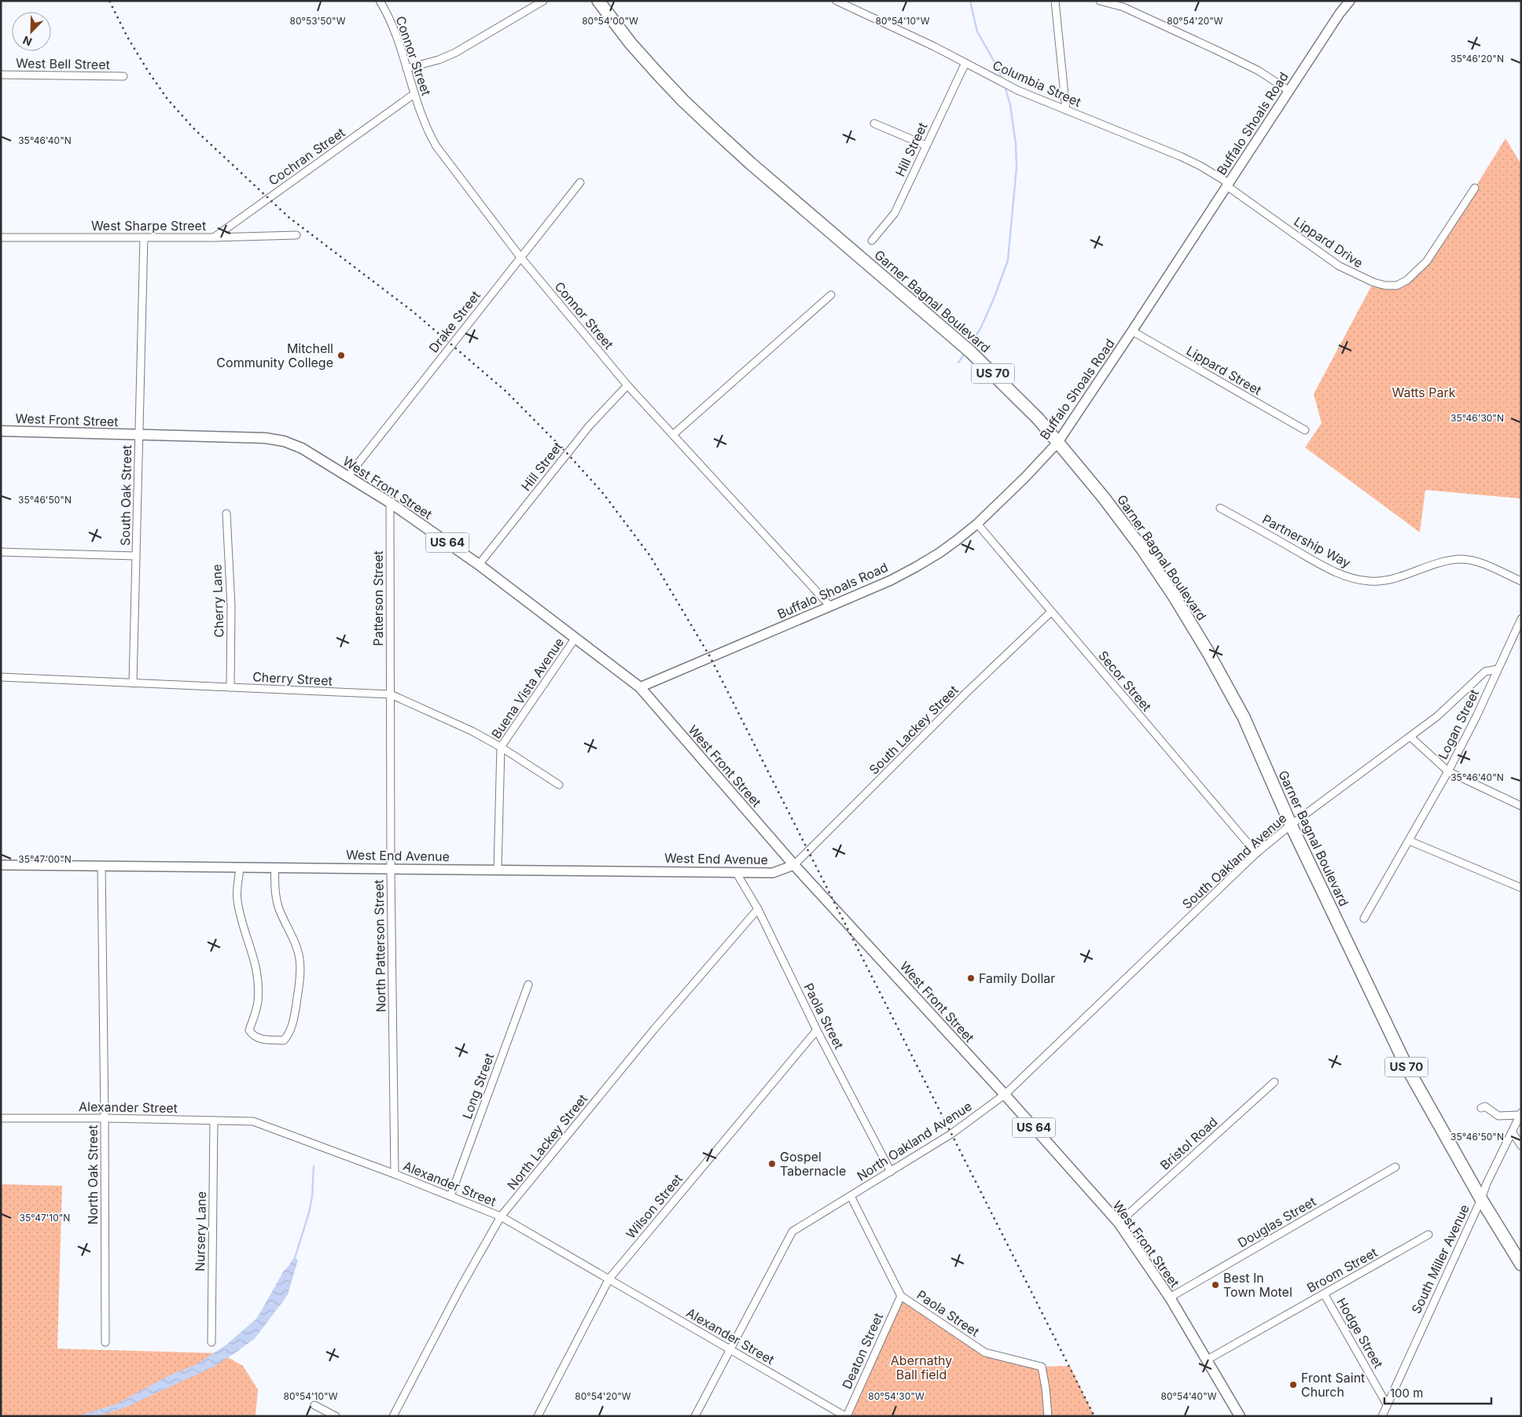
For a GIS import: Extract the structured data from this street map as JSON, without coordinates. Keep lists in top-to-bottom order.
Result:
{
  "streets": {
    "highway": ["Garner Bagnal Boulevard", "US 70"],
    "main road": ["West Front Street", "US 64"],
    "street": [
      "Connor Street",
      "West Bell Street",
      "Columbia Street",
      "Buffalo Shoals Road",
      "Hill Street",
      "Cochran Street",
      "West Sharpe Street",
      "Lippard Drive",
      "Drake Street",
      "Lippard Street",
      "South Oak Street",
      "Partnership Way",
      "Patterson Street",
      "Cherry Lane",
      "Cherry Street",
      "Secor Street",
      "Buena Vista Avenue",
      "Logan Street",
      "South Lackey Street",
      "West End Avenue",
      "South Oakland Avenue",
      "North Patterson Street",
      "Paola Street",
      "Long Street",
      "Alexander Street",
      "North Oakland Avenue",
      "North Lackey Street",
      "Bristol Road",
      "North Oak Street",
      "Wilson Street",
      "Douglas Street",
      "Nursery Lane",
      "South Miller Avenue",
      "Broom Street",
      "Hodge Street",
      "Deaton Street"
    ]
  },
  "crossings": [
    ["Connor Street", "Buffalo Shoals Road"],
    ["Connor Street", "Hill Street"],
    ["Connor Street", "Cochran Street"],
    ["Connor Street", "Drake Street"],
    ["Columbia Street", "Buffalo Shoals Road"],
    ["Columbia Street", "Hill Street"],
    ["Columbia Street", "Lippard Drive"],
    ["Buffalo Shoals Road", "Lippard Drive"],
    ["Buffalo Shoals Road", "Garner Bagnal Boulevard"],
    ["Buffalo Shoals Road", "Lippard Street"],
    ["Buffalo Shoals Road", "West Front Street"],
    ["Buffalo Shoals Road", "Secor Street"],
    ["Hill Street", "West Front Street"],
    ["Cochran Street", "West Sharpe Street"],
    ["West Sharpe Street", "South Oak Street"],
    ["Garner Bagnal Boulevard", "South Oakland Avenue"],
    ["Garner Bagnal Boulevard", "South Miller Avenue"],
    ["Drake Street", "West Front Street"],
    ["West Front Street", "South Oak Street"],
    ["West Front Street", "Patterson Street"],
    ["West Front Street", "Buena Vista Avenue"],
    ["West Front Street", "South Lackey Street"],
    ["West Front Street", "West End Avenue"],
    ["West Front Street", "South Oakland Avenue"],
    ["West Front Street", "North Oakland Avenue"],
    ["West Front Street", "Bristol Road"],
    ["West Front Street", "Douglas Street"],
    ["West Front Street", "Broom Street"],
    ["South Oak Street", "Cherry Street"],
    ["Patterson Street", "Cherry Street"],
    ["Patterson Street", "North Patterson Street"],
    ["Cherry Lane", "Cherry Street"],
    ["Cherry Street", "Buena Vista Avenue"],
    ["Cherry Street", "North Patterson Street"],
    ["Secor Street", "South Lackey Street"],
    ["Secor Street", "South Oakland Avenue"],
    ["Buena Vista Avenue", "West End Avenue"],
    ["Logan Street", "South Oakland Avenue"],
    ["South Lackey Street", "West End Avenue"],
    ["West End Avenue", "North Patterson Street"],
    ["West End Avenue", "Paola Street"],
    ["West End Avenue", "North Oak Street"],
    ["South Oakland Avenue", "North Oakland Avenue"],
    ["North Patterson Street", "Alexander Street"],
    ["Paola Street", "North Oakland Avenue"],
    ["Paola Street", "North Lackey Street"],
    ["Paola Street", "Wilson Street"],
    ["Paola Street", "Deaton Street"],
    ["Long Street", "Alexander Street"],
    ["Alexander Street", "North Oakland Avenue"],
    ["Alexander Street", "North Lackey Street"],
    ["Alexander Street", "North Oak Street"],
    ["Alexander Street", "Wilson Street"],
    ["Alexander Street", "Nursery Lane"],
    ["Alexander Street", "Deaton Street"],
    ["South Miller Avenue", "Hodge Street"],
    ["Broom Street", "Hodge Street"]
  ],
  "parks": ["Watts Park", "Abernathy Ball field"],
  "places": [
    "Mitchell Community College",
    "Family Dollar",
    "Gospel Tabernacle",
    "Best In Town Motel",
    "Front Saint Church"
  ],
  "scale_bar": "100 m",
  "north": "bottom left",
  "coordinates": [
    "80°53'50\"W",
    "80°54'00\"W",
    "80°54'10\"W",
    "80°54'20\"W",
    "35°46'20\"N",
    "35°46'40\"N",
    "35°46'30\"N",
    "35°46'50\"N",
    "35°47'00\"N",
    "35°47'10\"N",
    "80°54'30\"W",
    "80°54'40\"W"
  ]
}
